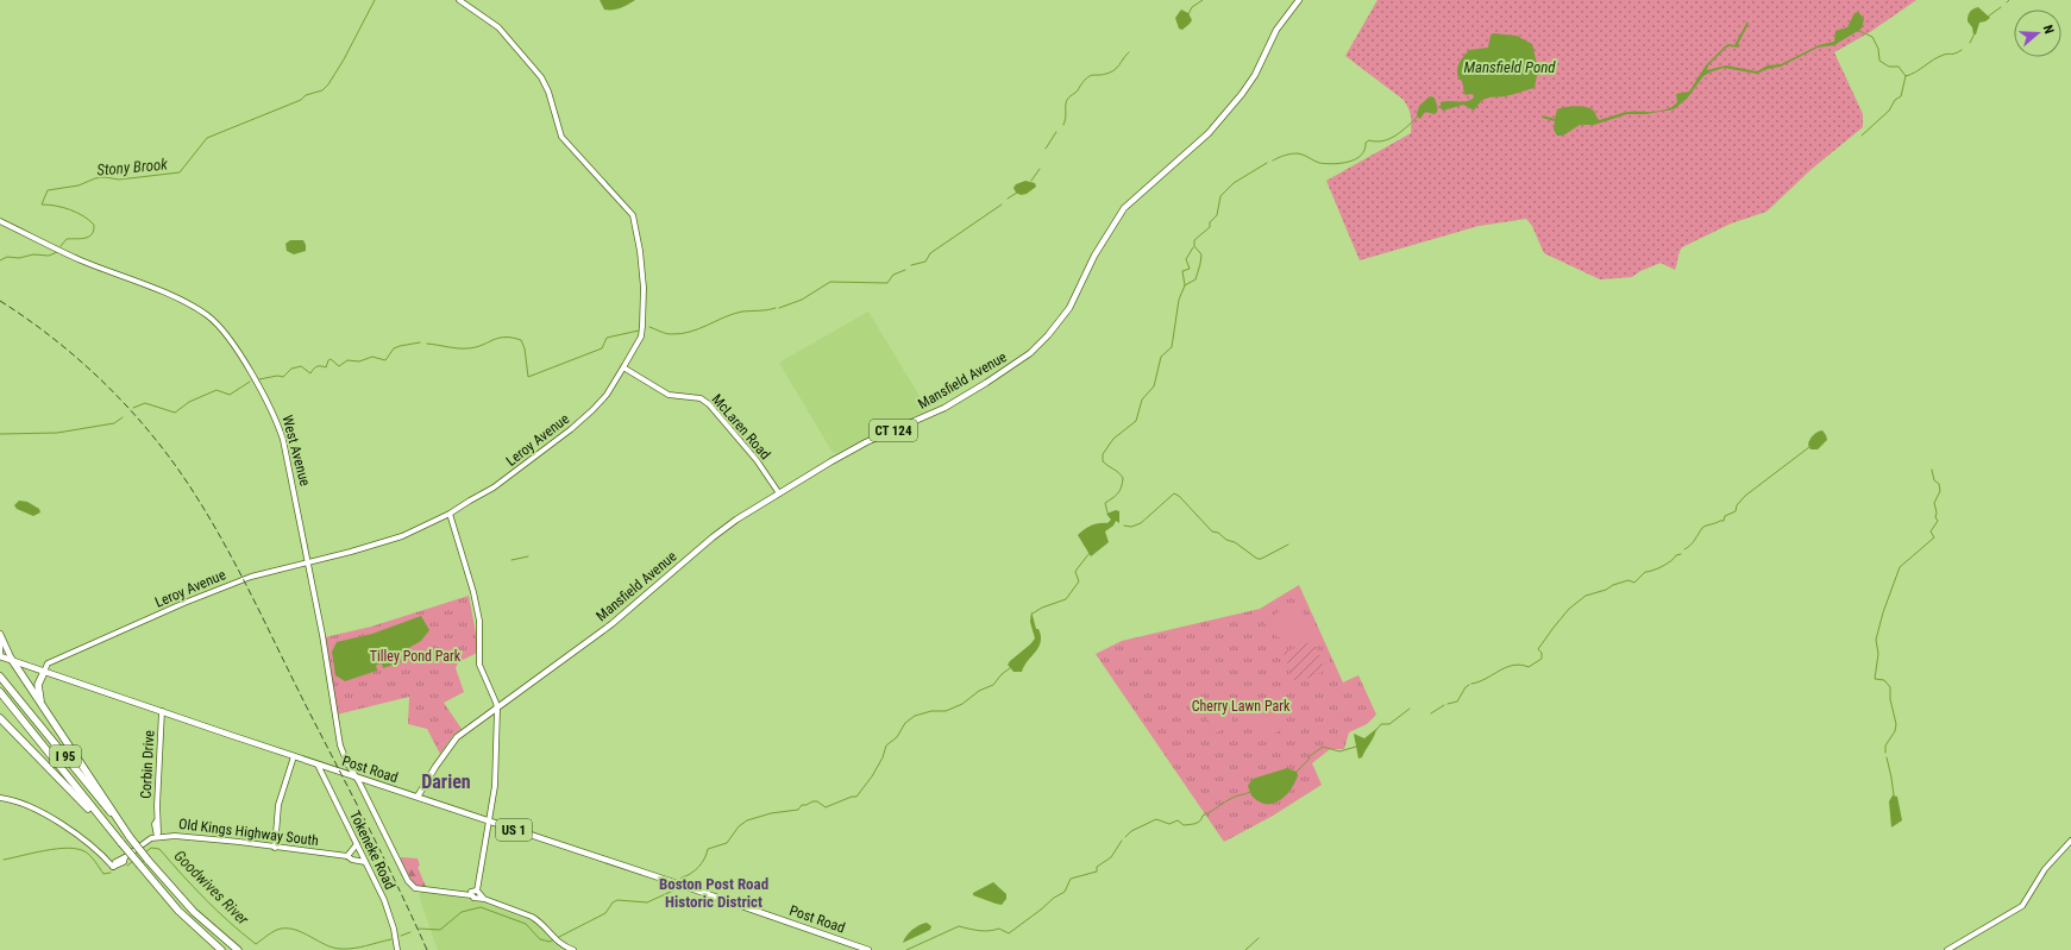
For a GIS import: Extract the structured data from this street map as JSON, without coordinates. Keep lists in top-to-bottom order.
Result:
{
  "streets": {
    "highway": ["I 95"],
    "main road": [
      "Mansfield Avenue",
      "CT 124",
      "Post Road",
      "US 1"
    ],
    "street": [
      "McLaren Road",
      "Leroy Avenue",
      "West Avenue",
      "Corbin Drive",
      "Old Kings Highway South",
      "Tokeneke Road"
    ]
  },
  "crossings": [
    ["Mansfield Avenue", "McLaren Road"],
    ["Mansfield Avenue", "Post Road"],
    ["McLaren Road", "Leroy Avenue"],
    ["Leroy Avenue", "West Avenue"],
    ["Leroy Avenue", "Post Road"],
    ["West Avenue", "Post Road"],
    ["Corbin Drive", "Post Road"],
    ["Corbin Drive", "Old Kings Highway South"],
    ["Post Road", "Tokeneke Road"],
    ["Old Kings Highway South", "Tokeneke Road"]
  ],
  "districts": ["Darien", "Boston Post Road Historic District"],
  "water": ["Mansfield Pond", "Stony Brook", "Goodwives River"],
  "parks": ["Tilley Pond Park", "Cherry Lawn Park"],
  "north": "right"
}
